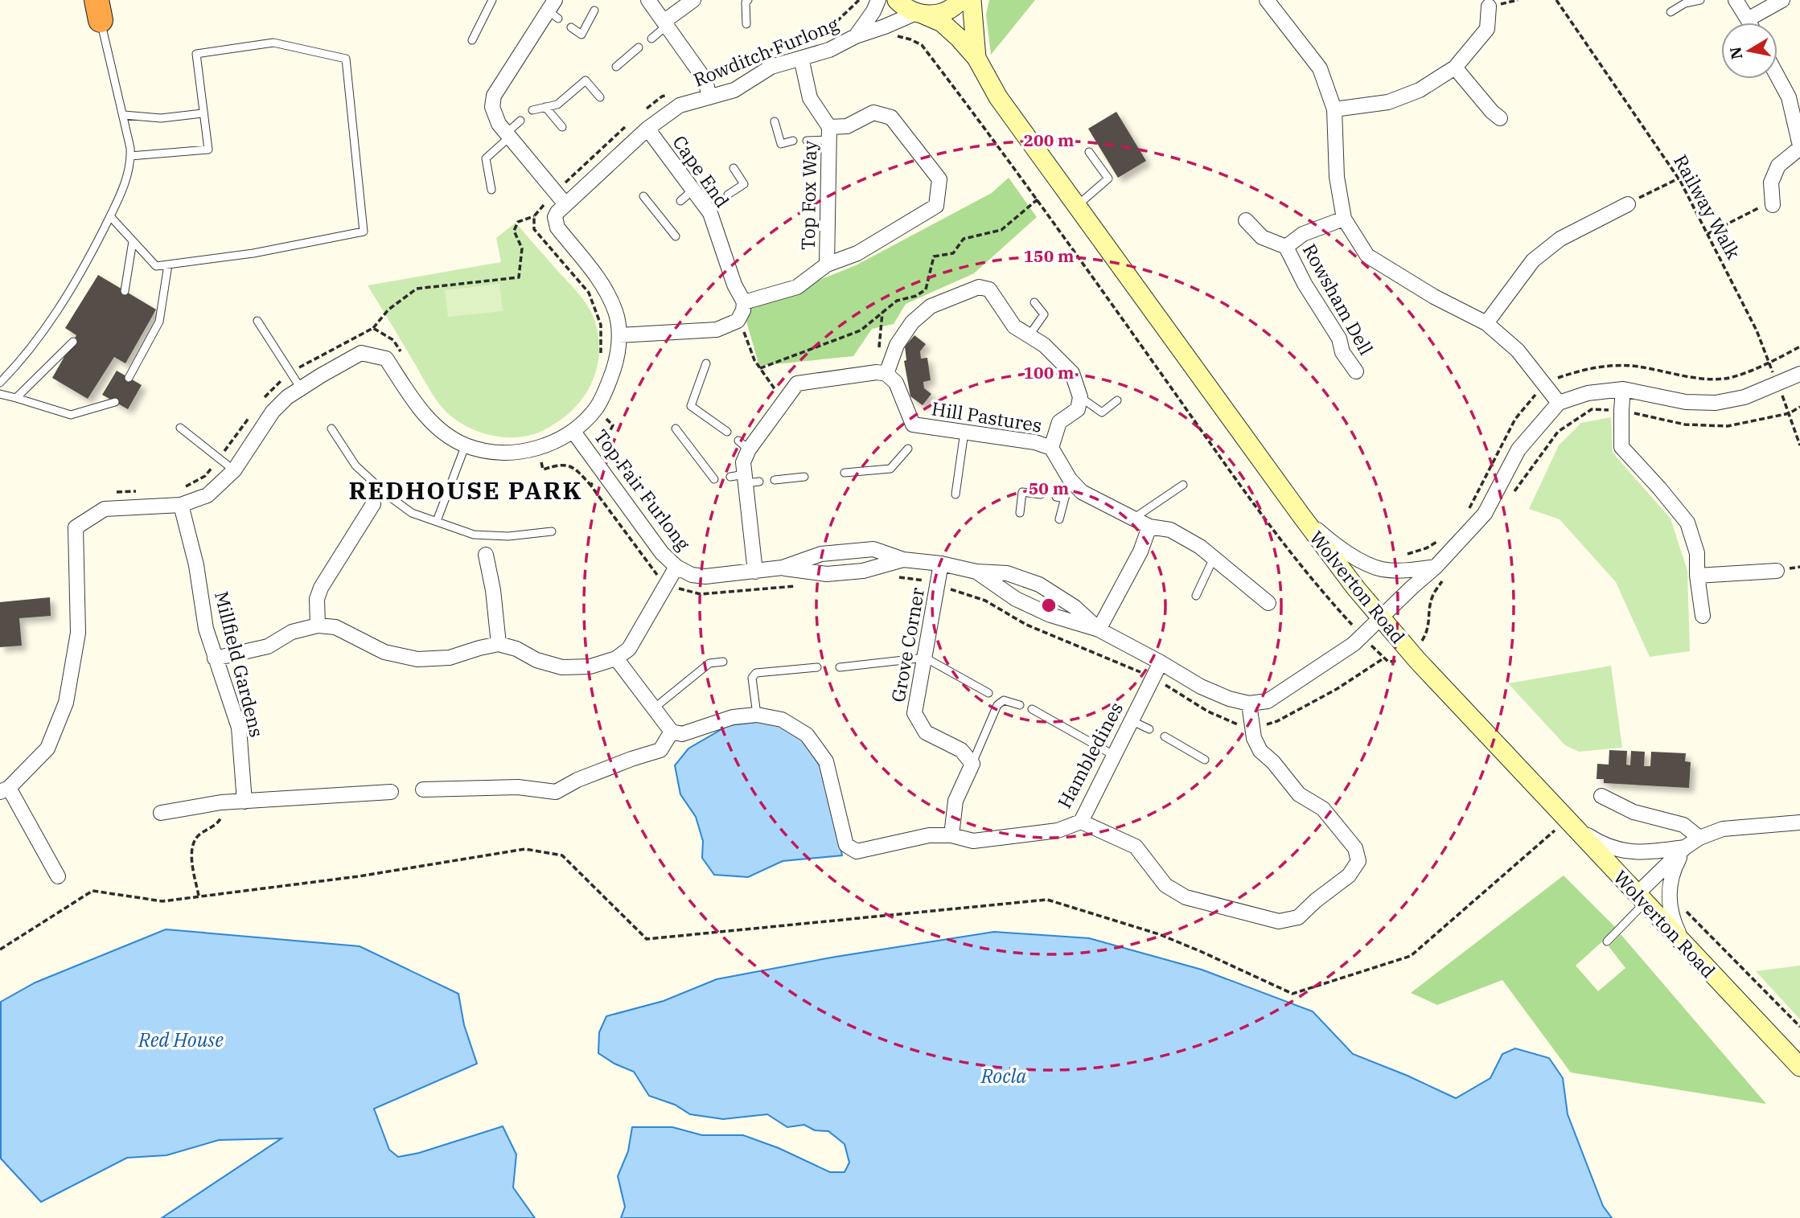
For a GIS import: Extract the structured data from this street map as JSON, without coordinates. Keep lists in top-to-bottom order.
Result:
{
  "streets": {
    "street": [
      "Rowditch Furlong",
      "Cape End",
      "Top Fox Way",
      "Rowsham Dell",
      "Hill Pastures",
      "Top Fair Furlong",
      "Wolverton Road",
      "Grove Corner",
      "Millfield Gardens",
      "Hambledines"
    ],
    "path": ["Railway Walk"]
  },
  "crossings": [
    ["Rowditch Furlong", "Cape End"],
    ["Rowditch Furlong", "Top Fair Furlong"],
    ["Rowditch Furlong", "Wolverton Road"],
    ["Rowditch Furlong", "Millfield Gardens"],
    ["Top Fair Furlong", "Grove Corner"],
    ["Top Fair Furlong", "Hambledines"]
  ],
  "districts": ["REDHOUSE PARK"],
  "water": ["Red House", "Rocla"],
  "north": "left",
  "rings": [
    "200 m",
    "150 m",
    "100 m",
    "50 m"
  ]
}
